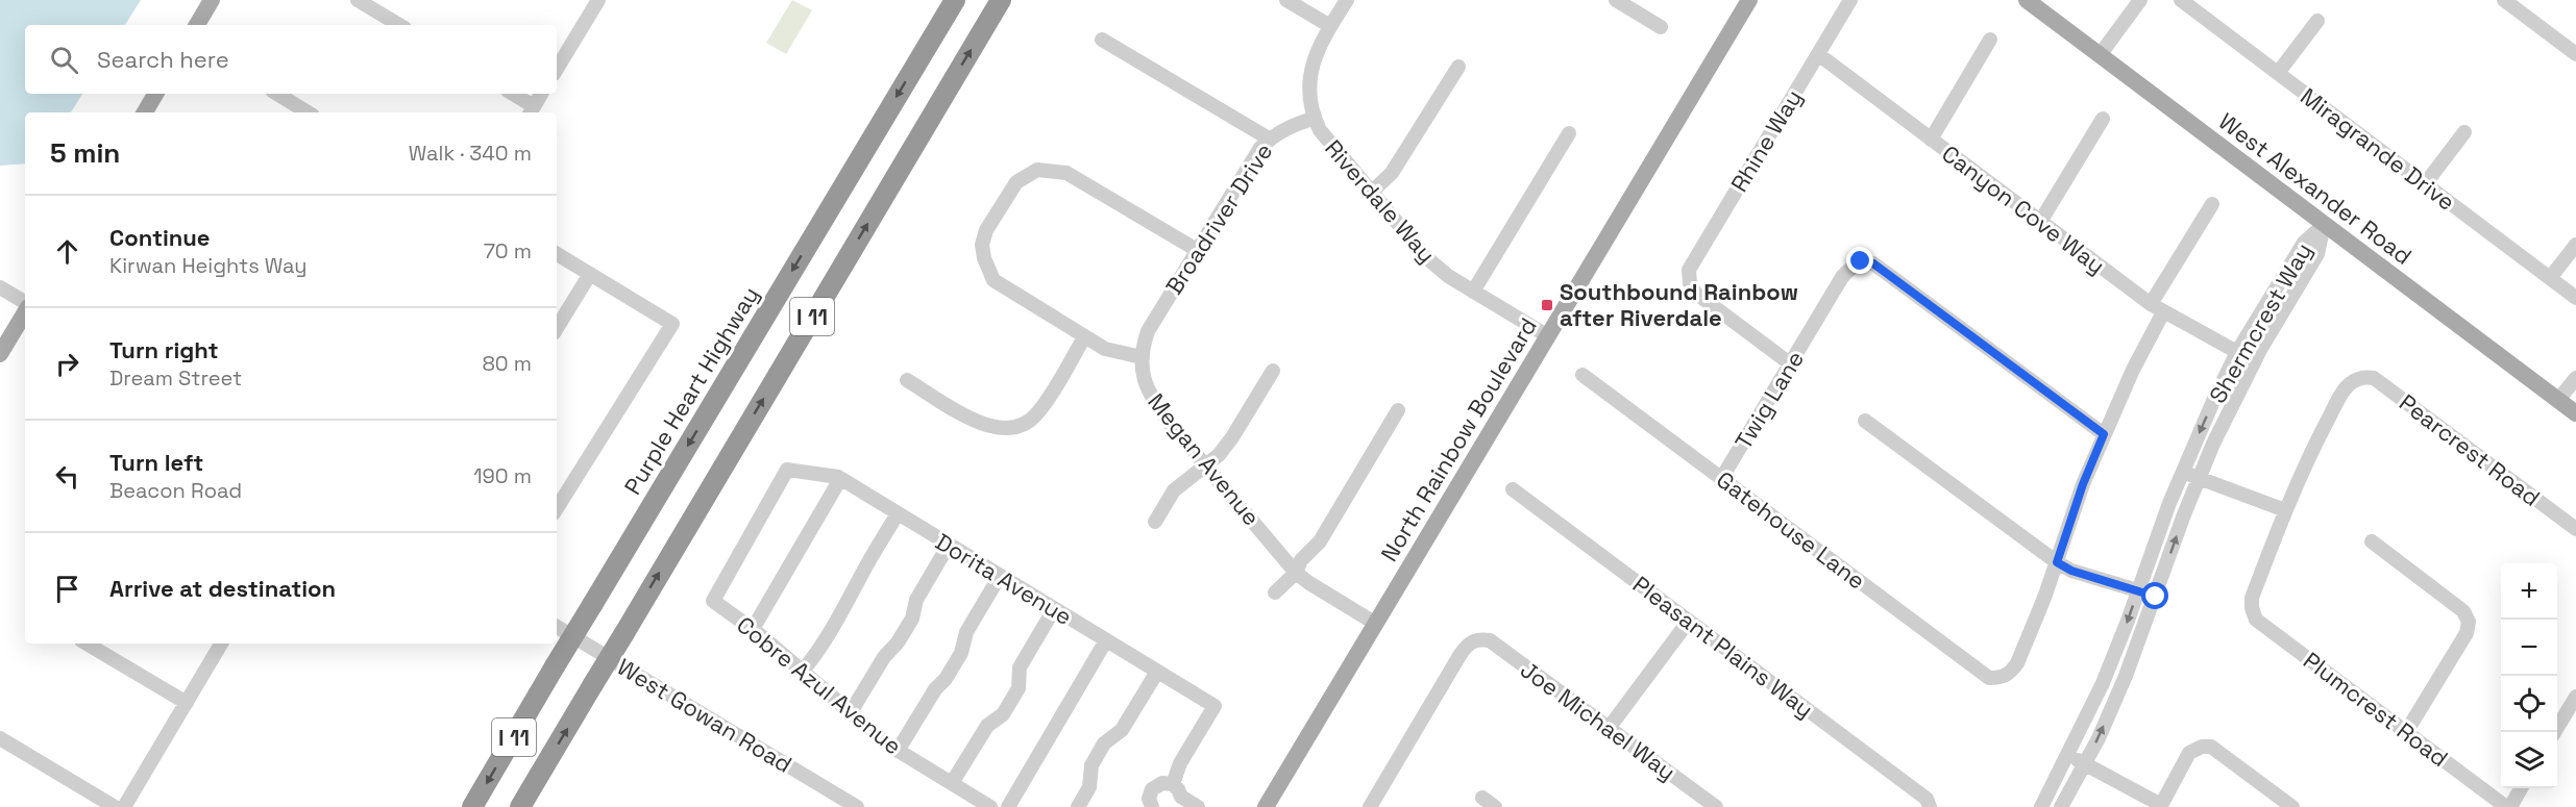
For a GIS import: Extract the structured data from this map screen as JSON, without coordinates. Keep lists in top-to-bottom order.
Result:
{
  "streets": {
    "highway": ["I 11", "Purple Heart Highway"],
    "main road": ["West Alexander Road", "North Rainbow Boulevard"],
    "street": [
      "Rhine Way",
      "Miragrande Drive",
      "Riverdale Way",
      "Canyon Cove Way",
      "Broadriver Drive",
      "Shermcrest Way",
      "Twig Lane",
      "Pearcrest Road",
      "Megan Avenue",
      "Gatehouse Lane",
      "Dorita Avenue",
      "Pleasant Plains Way",
      "Cobre Azul Avenue",
      "Plumcrest Road",
      "West Gowan Road",
      "Joe Michael Way"
    ]
  },
  "crossings": [
    ["Rhine Way", "Canyon Cove Way"],
    ["Rhine Way", "Twig Lane"],
    ["West Alexander Road", "Shermcrest Way"],
    ["Riverdale Way", "Broadriver Drive"],
    ["Riverdale Way", "North Rainbow Boulevard"],
    ["Canyon Cove Way", "Shermcrest Way"],
    ["Broadriver Drive", "Megan Avenue"],
    ["Twig Lane", "Gatehouse Lane"],
    ["North Rainbow Boulevard", "Megan Avenue"],
    ["Pearcrest Road", "Plumcrest Road"],
    ["Dorita Avenue", "Cobre Azul Avenue"]
  ],
  "places": {
    "transit": ["Southbound Rainbow after Riverdale"]
  },
  "page": {
    "search": "Search here",
    "heading": ["5 min", "Walk · 340 m"],
    "list": [
      ["Continue", "Kirwan Heights Way", "70 m"],
      ["Turn right", "Dream Street", "80 m"],
      ["Turn left", "Beacon Road", "190 m"],
      "Arrive at destination"
    ],
    "map_buttons": ["+", "−"]
  }
}
